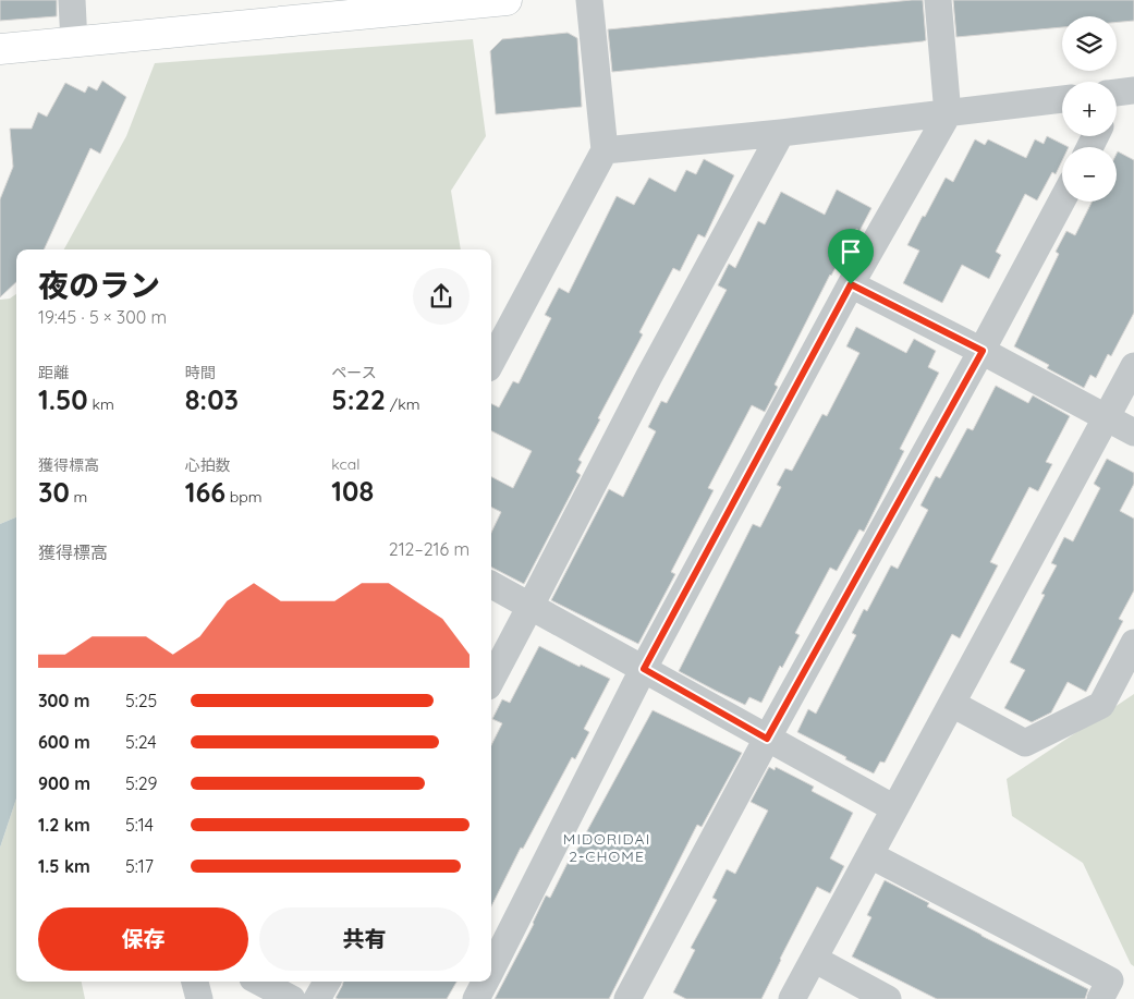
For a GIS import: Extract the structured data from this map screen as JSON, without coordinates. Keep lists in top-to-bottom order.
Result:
{
  "districts": ["MIDORIDAI 2-CHOME"],
  "page": {
    "map_buttons": ["+", "−"],
    "heading": ["夜のラン", "19:45 · 5 × 300 m"],
    "stats": [
      ["距離", "1.50 km"],
      ["時間", "8:03"],
      ["ペース", "5:22 /km"],
      ["獲得標高", "30 m"],
      ["心拍数", "166 bpm"],
      ["kcal", "108"]
    ],
    "chart": ["獲得標高", "212–216 m"],
    "list": [
      {
        "name": "300 m",
        "note": "5:25"
      },
      {
        "name": "600 m",
        "note": "5:24"
      },
      {
        "name": "900 m",
        "note": "5:29"
      },
      {
        "name": "1.2 km",
        "note": "5:14"
      },
      {
        "name": "1.5 km",
        "note": "5:17"
      }
    ],
    "buttons": ["保存", "共有"]
  }
}
